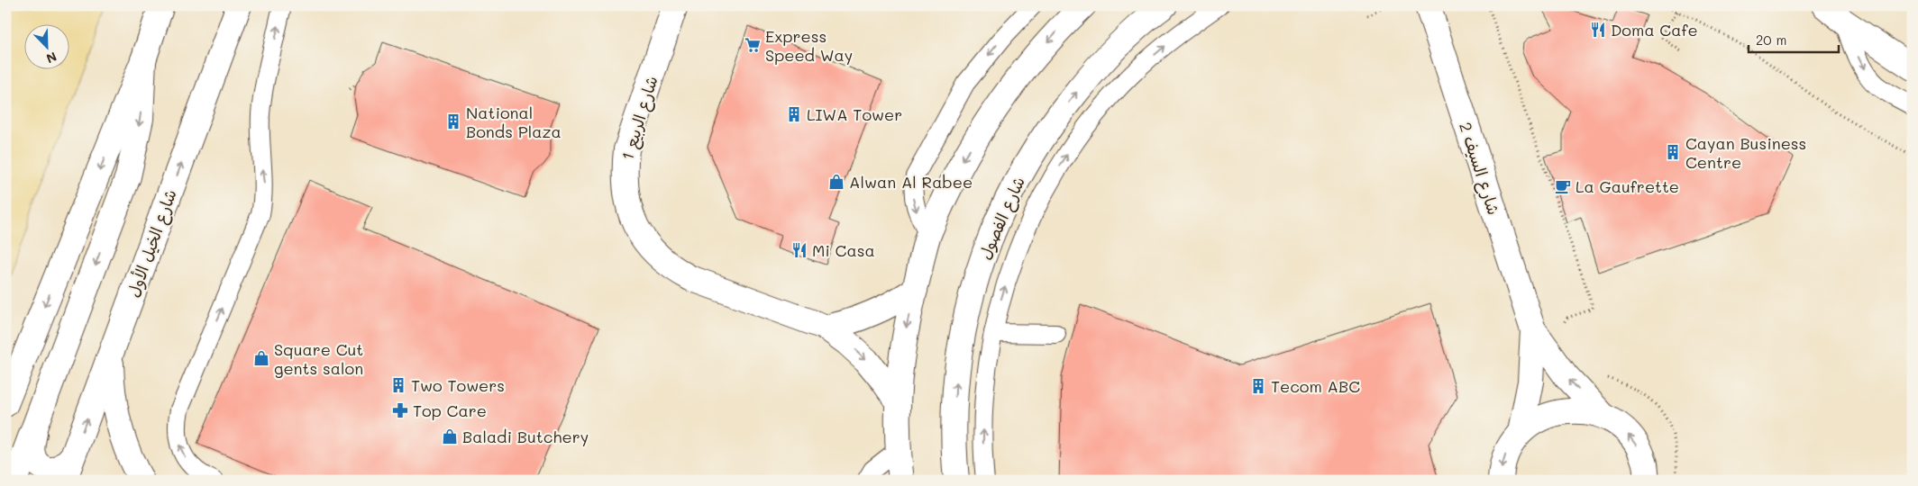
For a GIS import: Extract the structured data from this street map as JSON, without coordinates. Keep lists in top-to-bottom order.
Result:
{
  "streets": {
    "street": [
      "شارع الربيع 1",
      "شارع السيف 2",
      "شارع الفصول",
      "شارع الخيل الأول"
    ]
  },
  "places": {
    "restaurant": ["Doma Cafe", "Mi Casa"],
    "supermarket": ["Express Speed Way"],
    "building": [
      "LIWA Tower",
      "National Bonds Plaza",
      "Cayan Business Centre",
      "Two Towers",
      "Tecom ABC"
    ],
    "shop": ["Alwan Al Rabee", "Square Cut gents salon", "Baladi Butchery"],
    "cafe": ["La Gaufrette"],
    "pharmacy": ["Top Care"]
  },
  "scale_bar": "20 m",
  "north": "bottom right"
}
